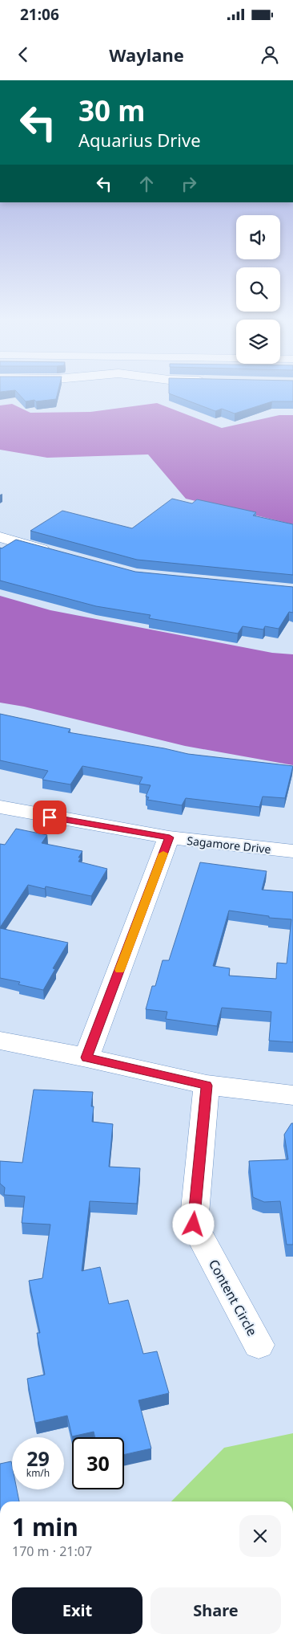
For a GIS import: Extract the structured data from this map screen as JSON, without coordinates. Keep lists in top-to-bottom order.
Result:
{
  "streets": {
    "street": ["Sagamore Drive", "Content Circle"]
  },
  "page": {
    "status": "21:06",
    "header": "Waylane",
    "turn": ["30 m", "Aquarius Drive"],
    "speed": "29 km/h",
    "limit": "30",
    "heading": ["1 min", "170 m · 21:07"],
    "buttons": ["Exit", "Share"]
  }
}
